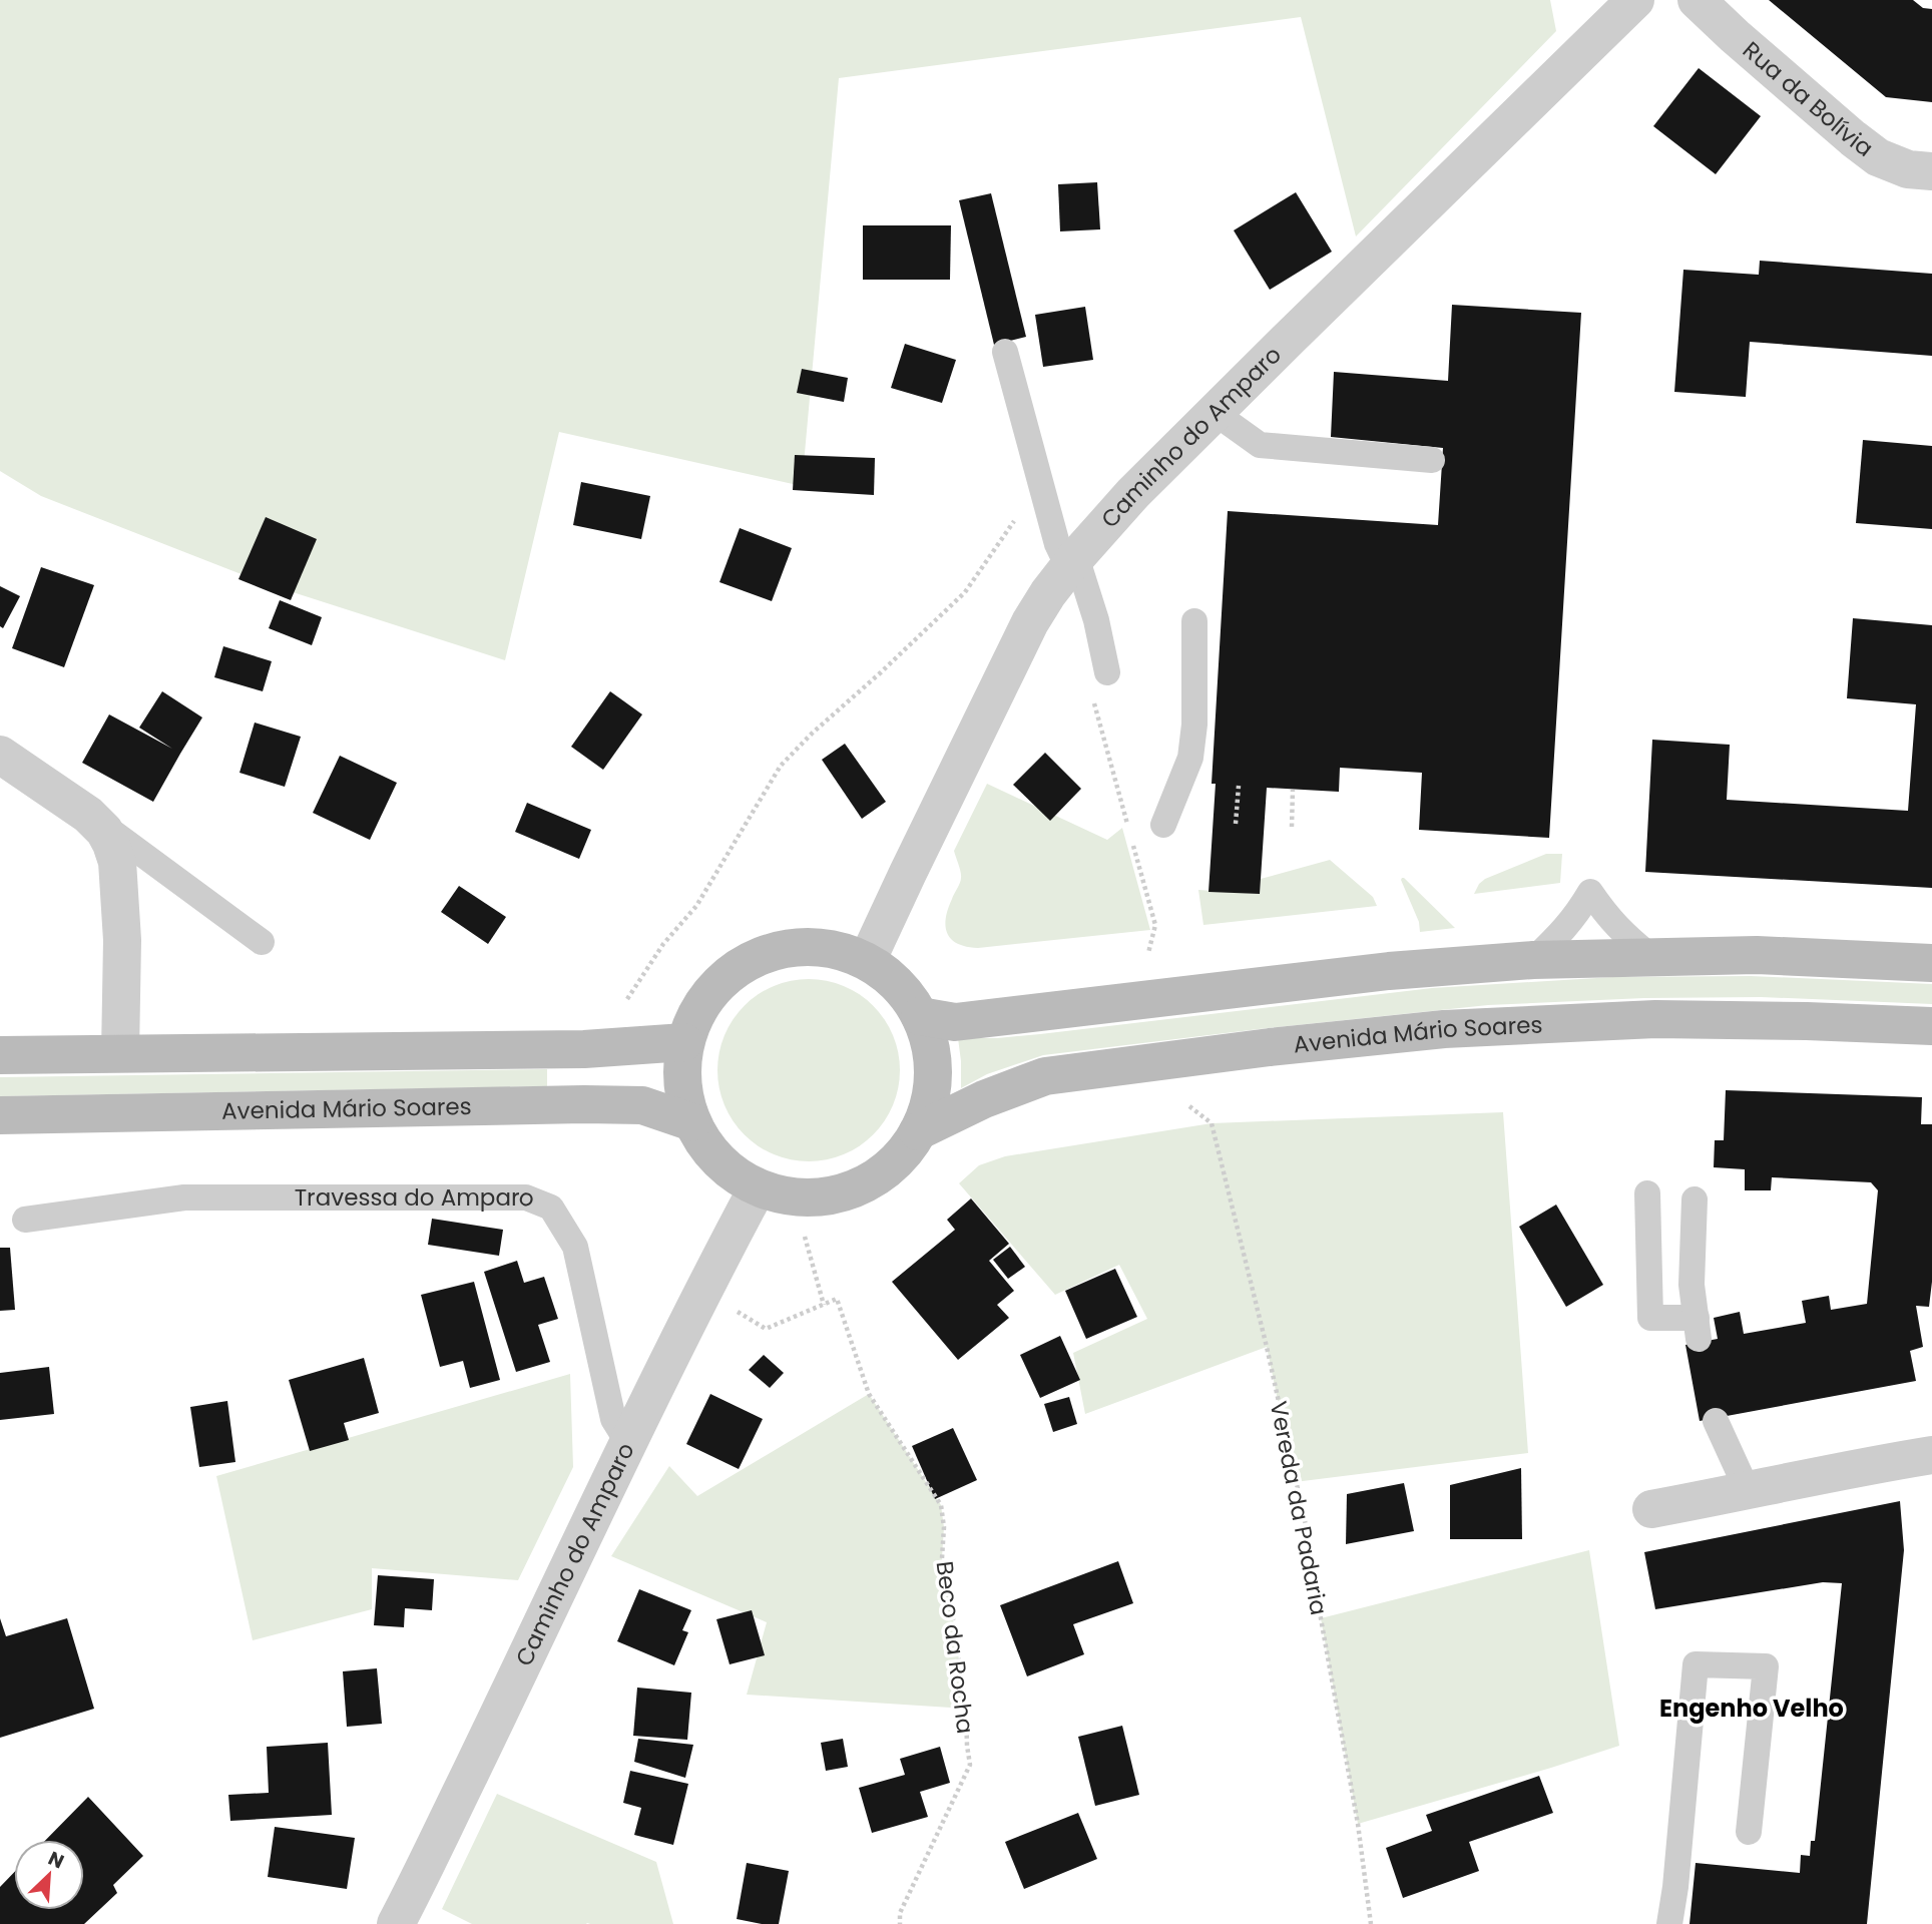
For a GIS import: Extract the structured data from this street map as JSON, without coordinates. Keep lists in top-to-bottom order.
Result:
{
  "streets": {
    "main road": ["Avenida Mário Soares"],
    "street": ["Rua da Bolívia", "Caminho do Amparo"],
    "lane": ["Travessa do Amparo"],
    "path": ["Vereda da Padaria", "Beco da Rocha"]
  },
  "crossings": [
    ["Caminho do Amparo", "Avenida Mário Soares"],
    ["Caminho do Amparo", "Travessa do Amparo"]
  ],
  "districts": ["Engenho Velho"],
  "north": "top right"
}
